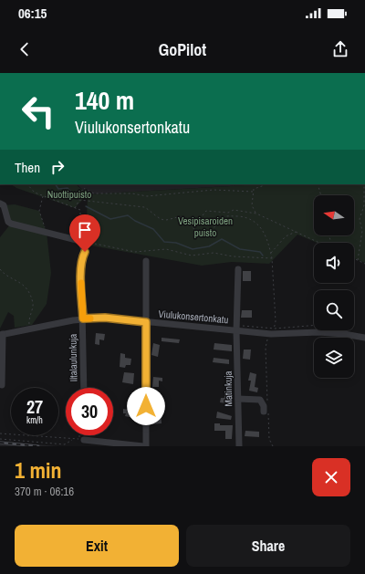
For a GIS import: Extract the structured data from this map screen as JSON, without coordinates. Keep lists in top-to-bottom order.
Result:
{
  "streets": {
    "street": ["Viulukonsertonkatu", "Iltalaulunkuja", "Matinkuja"]
  },
  "crossings": [
    ["Viulukonsertonkatu", "Iltalaulunkuja"],
    ["Viulukonsertonkatu", "Matinkuja"]
  ],
  "parks": ["Nuottipuisto", "Vesipisaroiden puisto"],
  "north": "left",
  "page": {
    "status": "06:15",
    "header": "GoPilot",
    "turn": ["140 m", "Viulukonsertonkatu"],
    "then": "Then",
    "speed": "27 km/h",
    "limit": "30",
    "heading": ["1 min", "370 m · 06:16"],
    "buttons": ["Exit", "Share"]
  }
}
